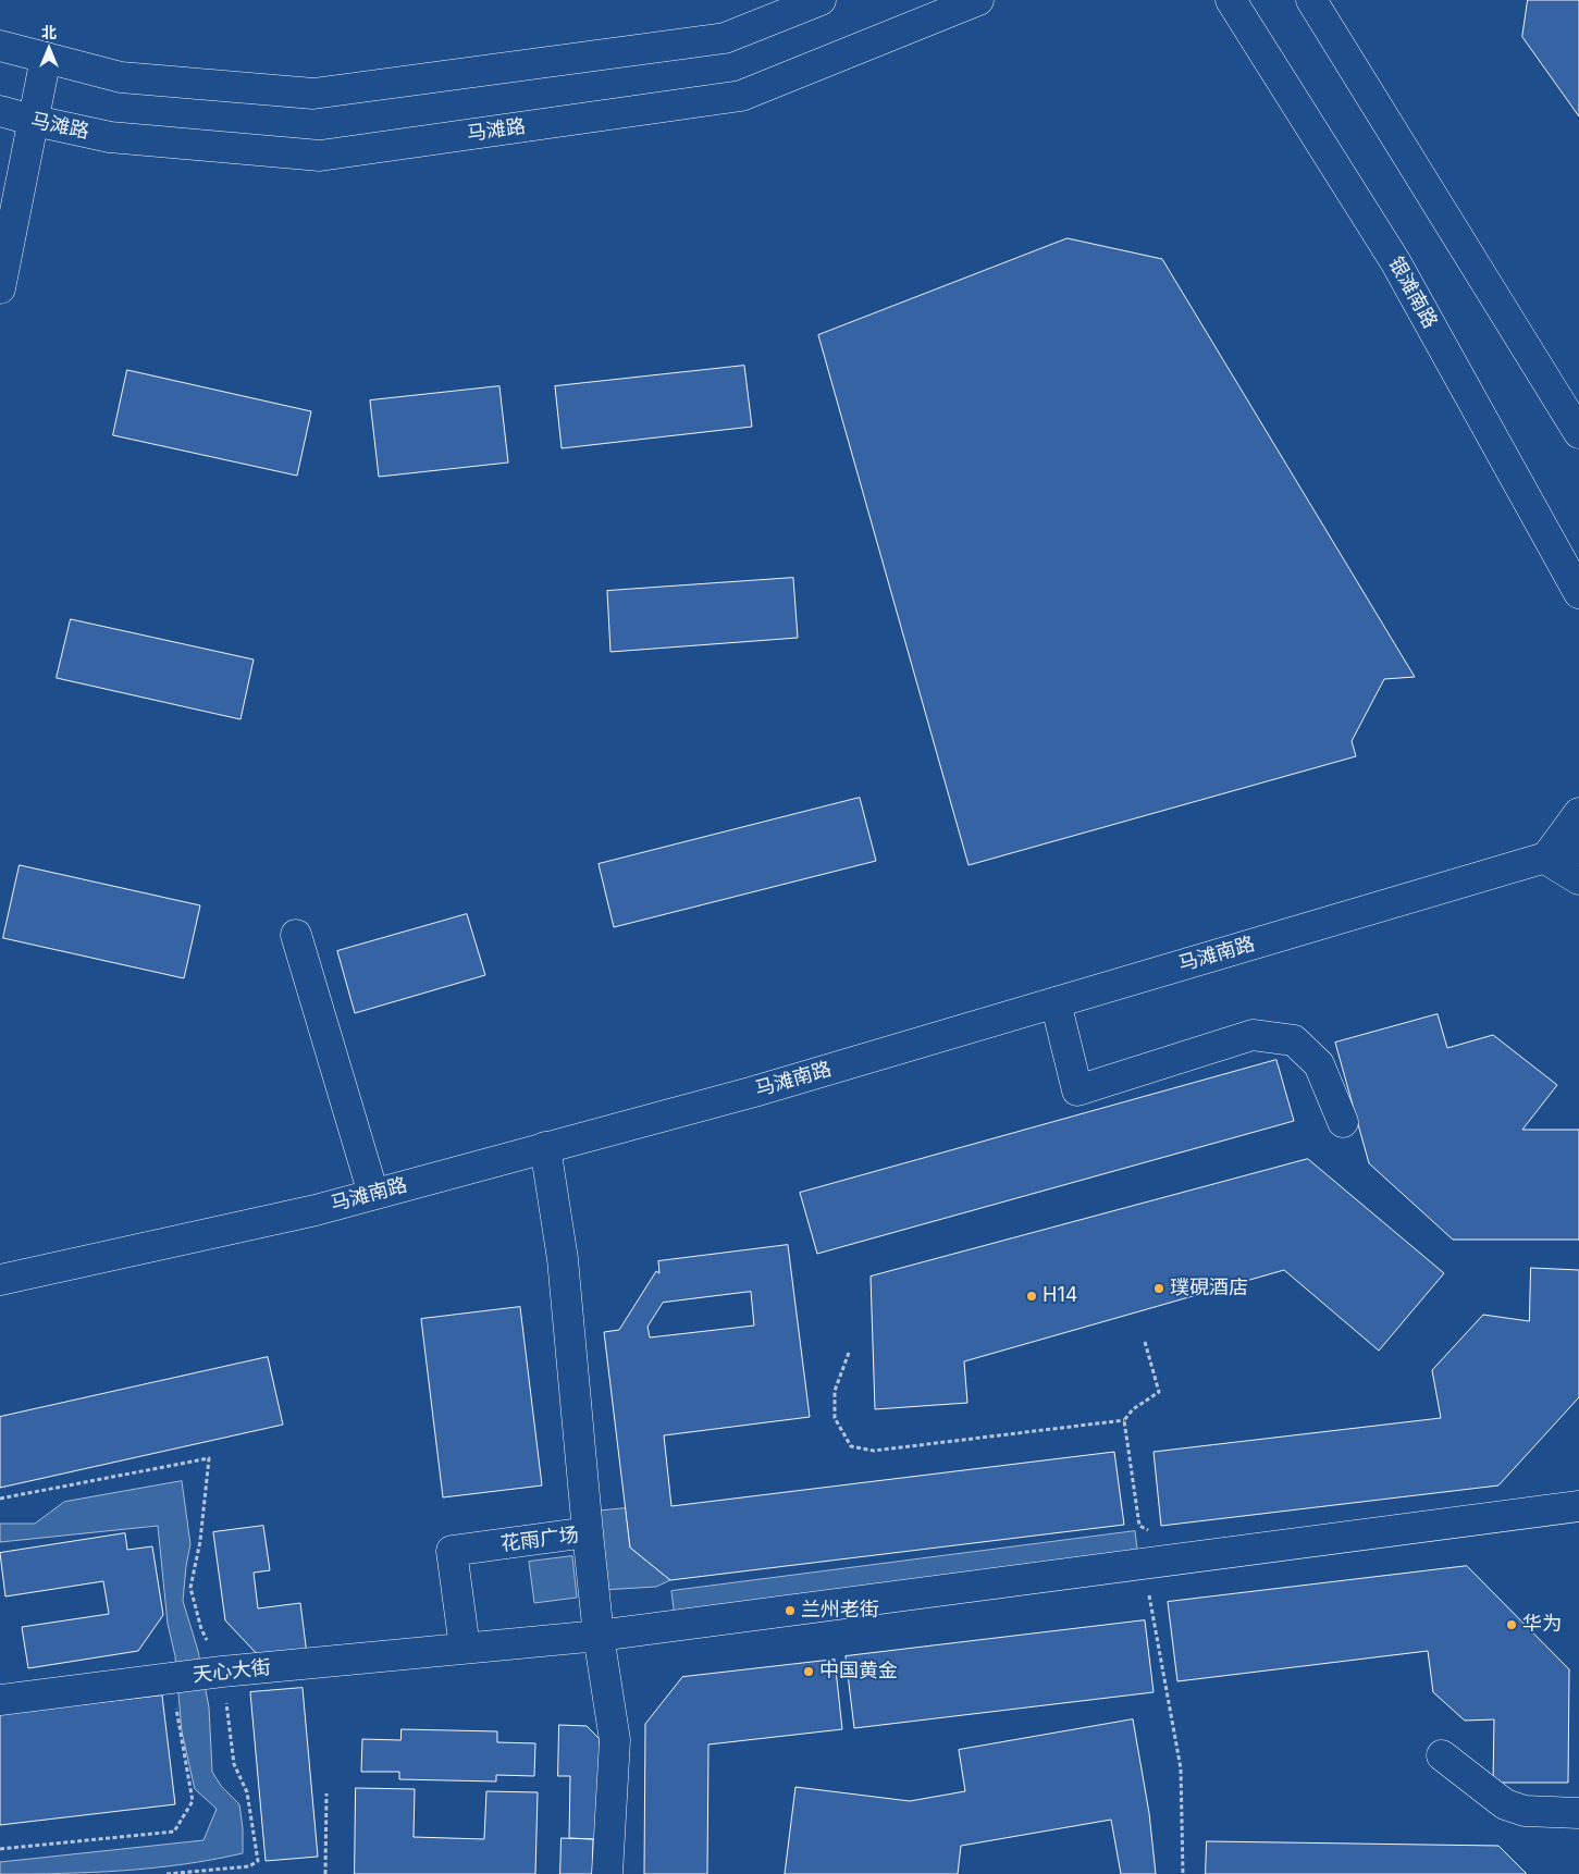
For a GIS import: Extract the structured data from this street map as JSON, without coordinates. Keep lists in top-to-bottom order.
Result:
{
  "streets": {
    "main road": [
      "马滩路",
      "银滩南路",
      "马滩南路",
      "花雨广场",
      "天心大街"
    ]
  },
  "crossings": [
    ["花雨广场", "天心大街"]
  ],
  "places": [
    "璞硯酒店",
    "H14",
    "兰州老街",
    "华为",
    "中国黄金"
  ],
  "north": "top"
}
